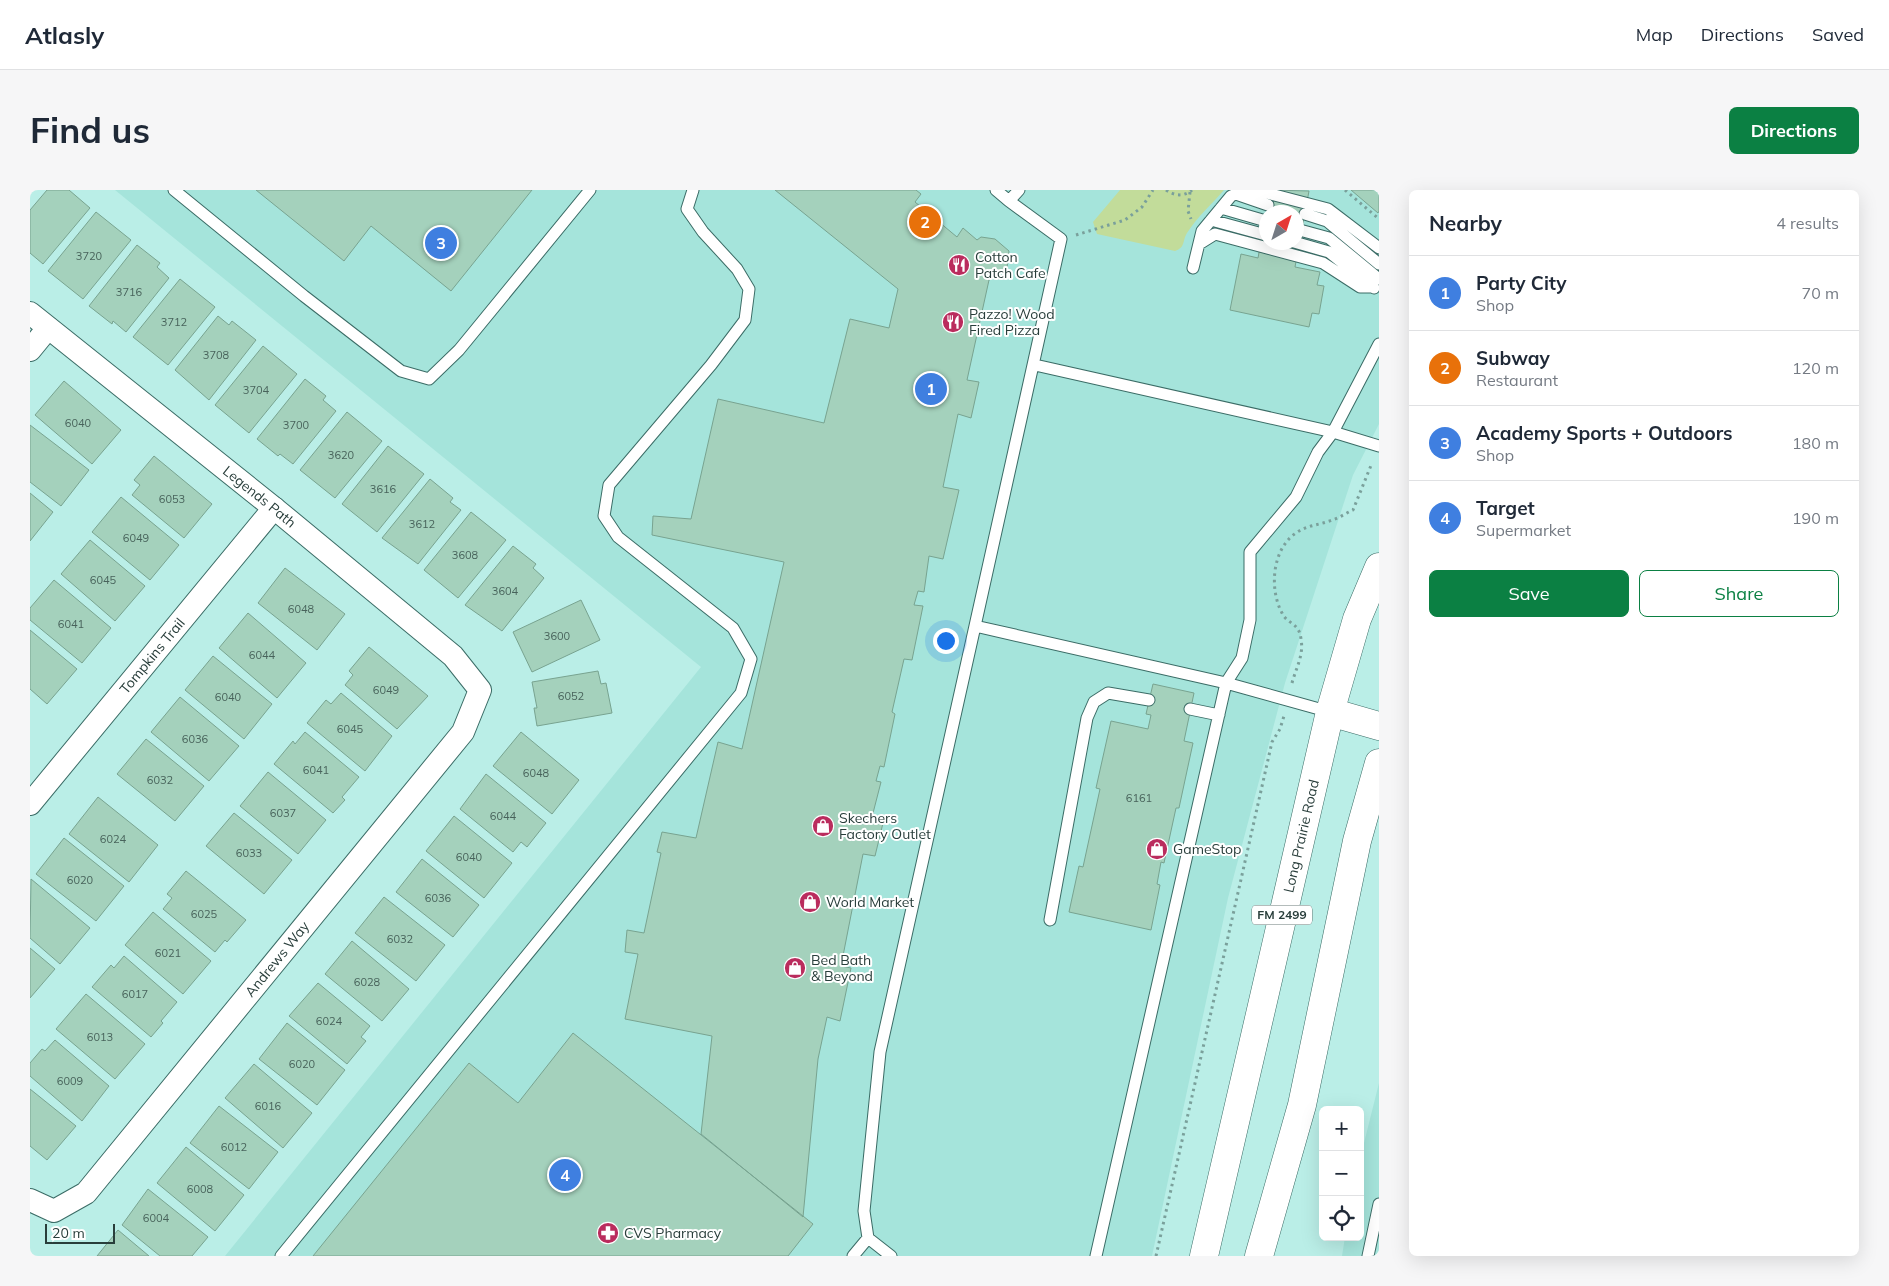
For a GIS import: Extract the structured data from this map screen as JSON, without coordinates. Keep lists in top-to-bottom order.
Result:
{
  "streets": {
    "main road": ["Long Prairie Road", "FM 2499"],
    "street": ["Legends Path", "Tompkins Trail", "Andrews Way"]
  },
  "crossings": [
    ["Legends Path", "Tompkins Trail"],
    ["Legends Path", "Andrews Way"]
  ],
  "places": {
    "restaurant": ["Cotton Patch Cafe", "Pazzo! Wood Fired Pizza"],
    "shop": [
      "Skechers Factory Outlet",
      "GameStop",
      "World Market",
      "Bed Bath & Beyond"
    ],
    "pharmacy": ["CVS Pharmacy"]
  },
  "house_numbers": [
    "3720",
    "3716",
    "3712",
    "3708",
    "3704",
    "6040",
    "3700",
    "3620",
    "3616",
    "6053",
    "3612",
    "6049",
    "3608",
    "6045",
    "3604",
    "6048",
    "6041",
    "3600",
    "6044",
    "6049",
    "6052",
    "6040",
    "6045",
    "6036",
    "6041",
    "6048",
    "6032",
    "6161",
    "6037",
    "6044",
    "6024",
    "6033",
    "6040",
    "6020",
    "6036",
    "6025",
    "6032",
    "6021",
    "6028",
    "6017",
    "6024",
    "6013",
    "6020",
    "6009",
    "6016",
    "6012",
    "6008",
    "6004"
  ],
  "scale_bar": "20 m",
  "north": "top right",
  "page": {
    "header": "Atlasly",
    "nav": ["Map", "Directions", "Saved"],
    "buttons": [
      "Directions",
      ["Save", "Share"]
    ],
    "title": "Find us",
    "heading": ["Nearby", "4 results"],
    "pins": [
      "2",
      "3",
      "1",
      "4"
    ],
    "list": [
      {
        "mark": "1",
        "name": "Party City",
        "note": "Shop",
        "value": "70 m"
      },
      {
        "mark": "2",
        "name": "Subway",
        "note": "Restaurant",
        "value": "120 m"
      },
      {
        "mark": "3",
        "name": "Academy Sports + Outdoors",
        "note": "Shop",
        "value": "180 m"
      },
      {
        "mark": "4",
        "name": "Target",
        "note": "Supermarket",
        "value": "190 m"
      }
    ],
    "map_buttons": ["+", "−"],
    "scale": "20 m"
  }
}
